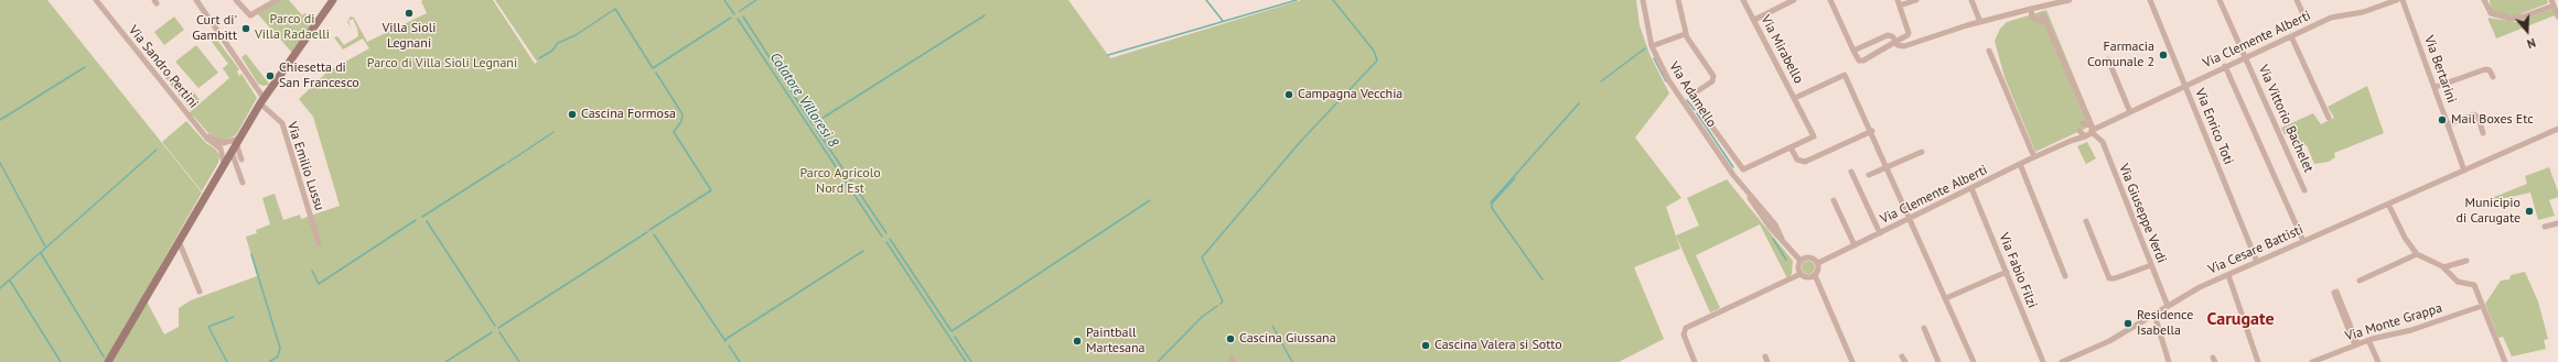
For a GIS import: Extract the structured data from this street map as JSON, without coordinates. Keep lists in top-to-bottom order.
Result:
{
  "streets": {
    "street": [
      "Via Clemente Alberti",
      "Via Mirabello",
      "Via Sandro Pertini",
      "Via Bertarini",
      "Via Adamello",
      "Via Vittorio Bachelet",
      "Via Enrico Toti",
      "Via Emilio Lussu",
      "Via Giuseppe Verdi",
      "Via Cesare Battisti",
      "Via Fabio Filzi",
      "Via Monte Grappa"
    ]
  },
  "crossings": [
    ["Via Clemente Alberti", "Via Mirabello"],
    ["Via Clemente Alberti", "Via Adamello"],
    ["Via Clemente Alberti", "Via Vittorio Bachelet"],
    ["Via Clemente Alberti", "Via Enrico Toti"],
    ["Via Clemente Alberti", "Via Giuseppe Verdi"],
    ["Via Clemente Alberti", "Via Fabio Filzi"],
    ["Via Bertarini", "Via Cesare Battisti"],
    ["Via Enrico Toti", "Via Cesare Battisti"],
    ["Via Giuseppe Verdi", "Via Cesare Battisti"]
  ],
  "districts": ["Carugate"],
  "water": ["Colatore Villoresi 8"],
  "parks": ["Parco di Villa Radaelli", "Parco di Villa Sioli Legnani", "Parco Agricolo Nord Est"],
  "places": [
    "Villa Sioli Legnani",
    "Curt di' Gambìtt",
    "Farmacia Comunale 2",
    "Chiesetta di San Francesco",
    "Campagna Vecchia",
    "Cascina Formosa",
    "Mail Boxes Etc",
    "Municipio di Carugate",
    "Residence Isabella",
    "Cascina Giussana",
    "Paintball Martesana",
    "Cascina Valera si Sotto"
  ],
  "north": "bottom"
}
